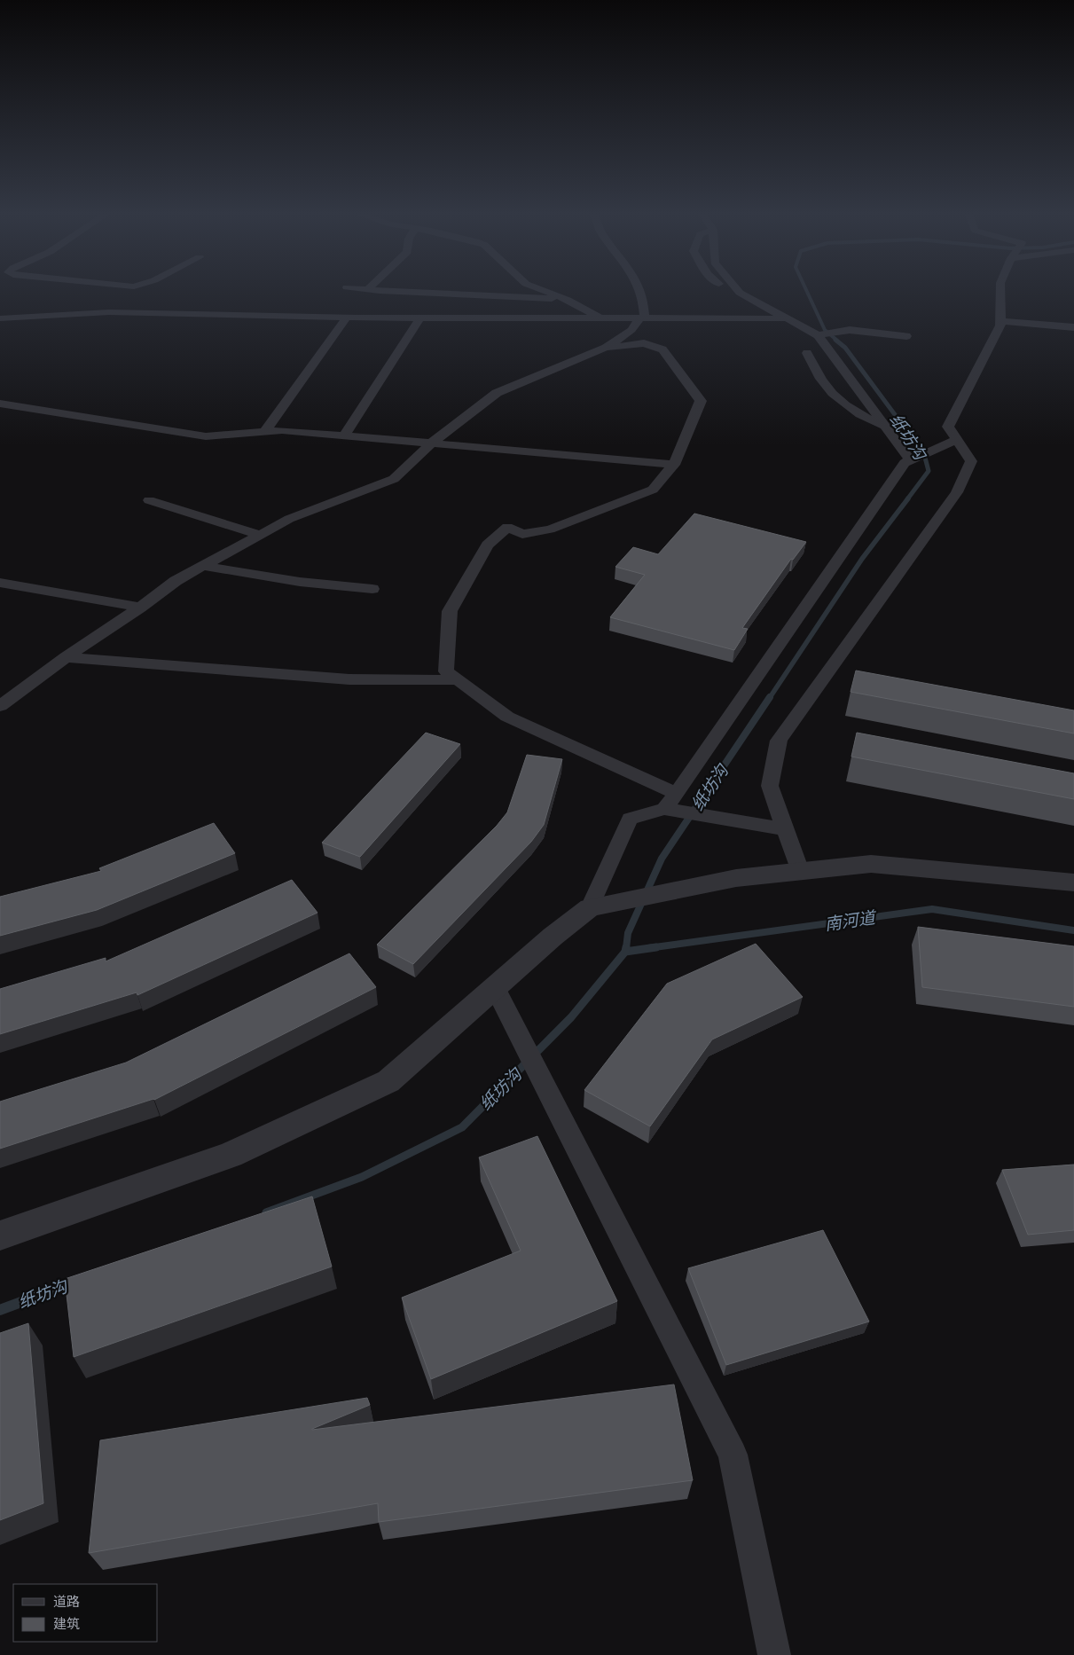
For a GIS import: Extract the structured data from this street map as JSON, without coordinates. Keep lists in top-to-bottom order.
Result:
{
  "water": ["纸坊沟", "南河道"],
  "legend": ["道路", "建筑"]
}
